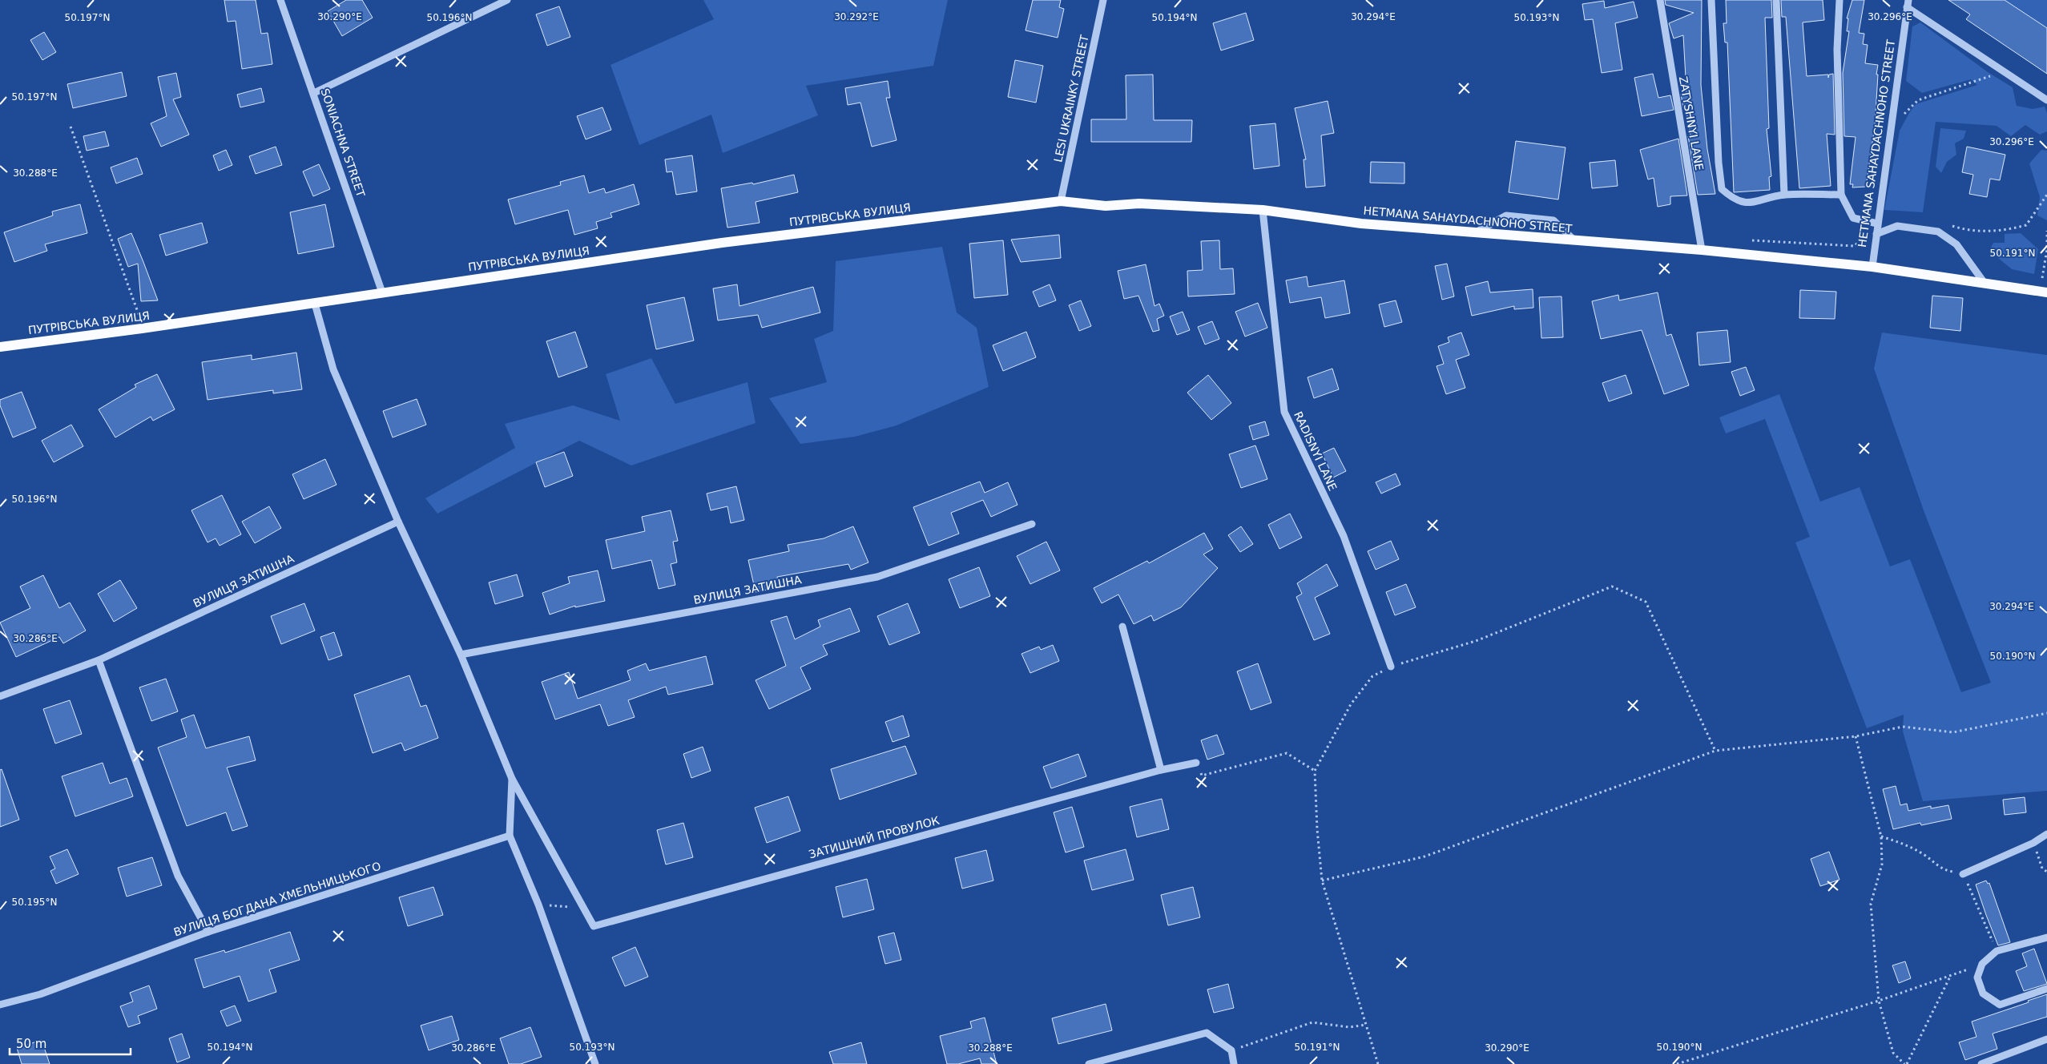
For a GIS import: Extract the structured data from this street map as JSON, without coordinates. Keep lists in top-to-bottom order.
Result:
{
  "streets": {
    "main road": ["HETMANA SAHAYDACHNOHO STREET", "ПУТРІВСЬКА ВУЛИЦЯ"],
    "street": [
      "LESI UKRAINKY STREET",
      "ZATYSHNYI LANE",
      "SONIACHNA STREET",
      "RADISNYI LANE",
      "ВУЛИЦЯ ЗАТИШНА",
      "ЗАТИШНИЙ ПРОВУЛОК",
      "ВУЛИЦЯ БОГДАНА ХМЕЛЬНИЦЬКОГО"
    ]
  },
  "crossings": [
    ["LESI UKRAINKY STREET", "HETMANA SAHAYDACHNOHO STREET"],
    ["LESI UKRAINKY STREET", "ПУТРІВСЬКА ВУЛИЦЯ"],
    ["ZATYSHNYI LANE", "HETMANA SAHAYDACHNOHO STREET"],
    ["SONIACHNA STREET", "ПУТРІВСЬКА ВУЛИЦЯ"],
    ["HETMANA SAHAYDACHNOHO STREET", "ПУТРІВСЬКА ВУЛИЦЯ"],
    ["HETMANA SAHAYDACHNOHO STREET", "RADISNYI LANE"]
  ],
  "scale_bar": "50 m",
  "coordinates": [
    "30.290°E",
    "30.292°E",
    "30.294°E",
    "30.296°E",
    "50.197°N",
    "50.196°N",
    "50.194°N",
    "50.193°N",
    "30.288°E",
    "50.191°N",
    "30.286°E",
    "50.190°N",
    "50.195°N"
  ]
}
